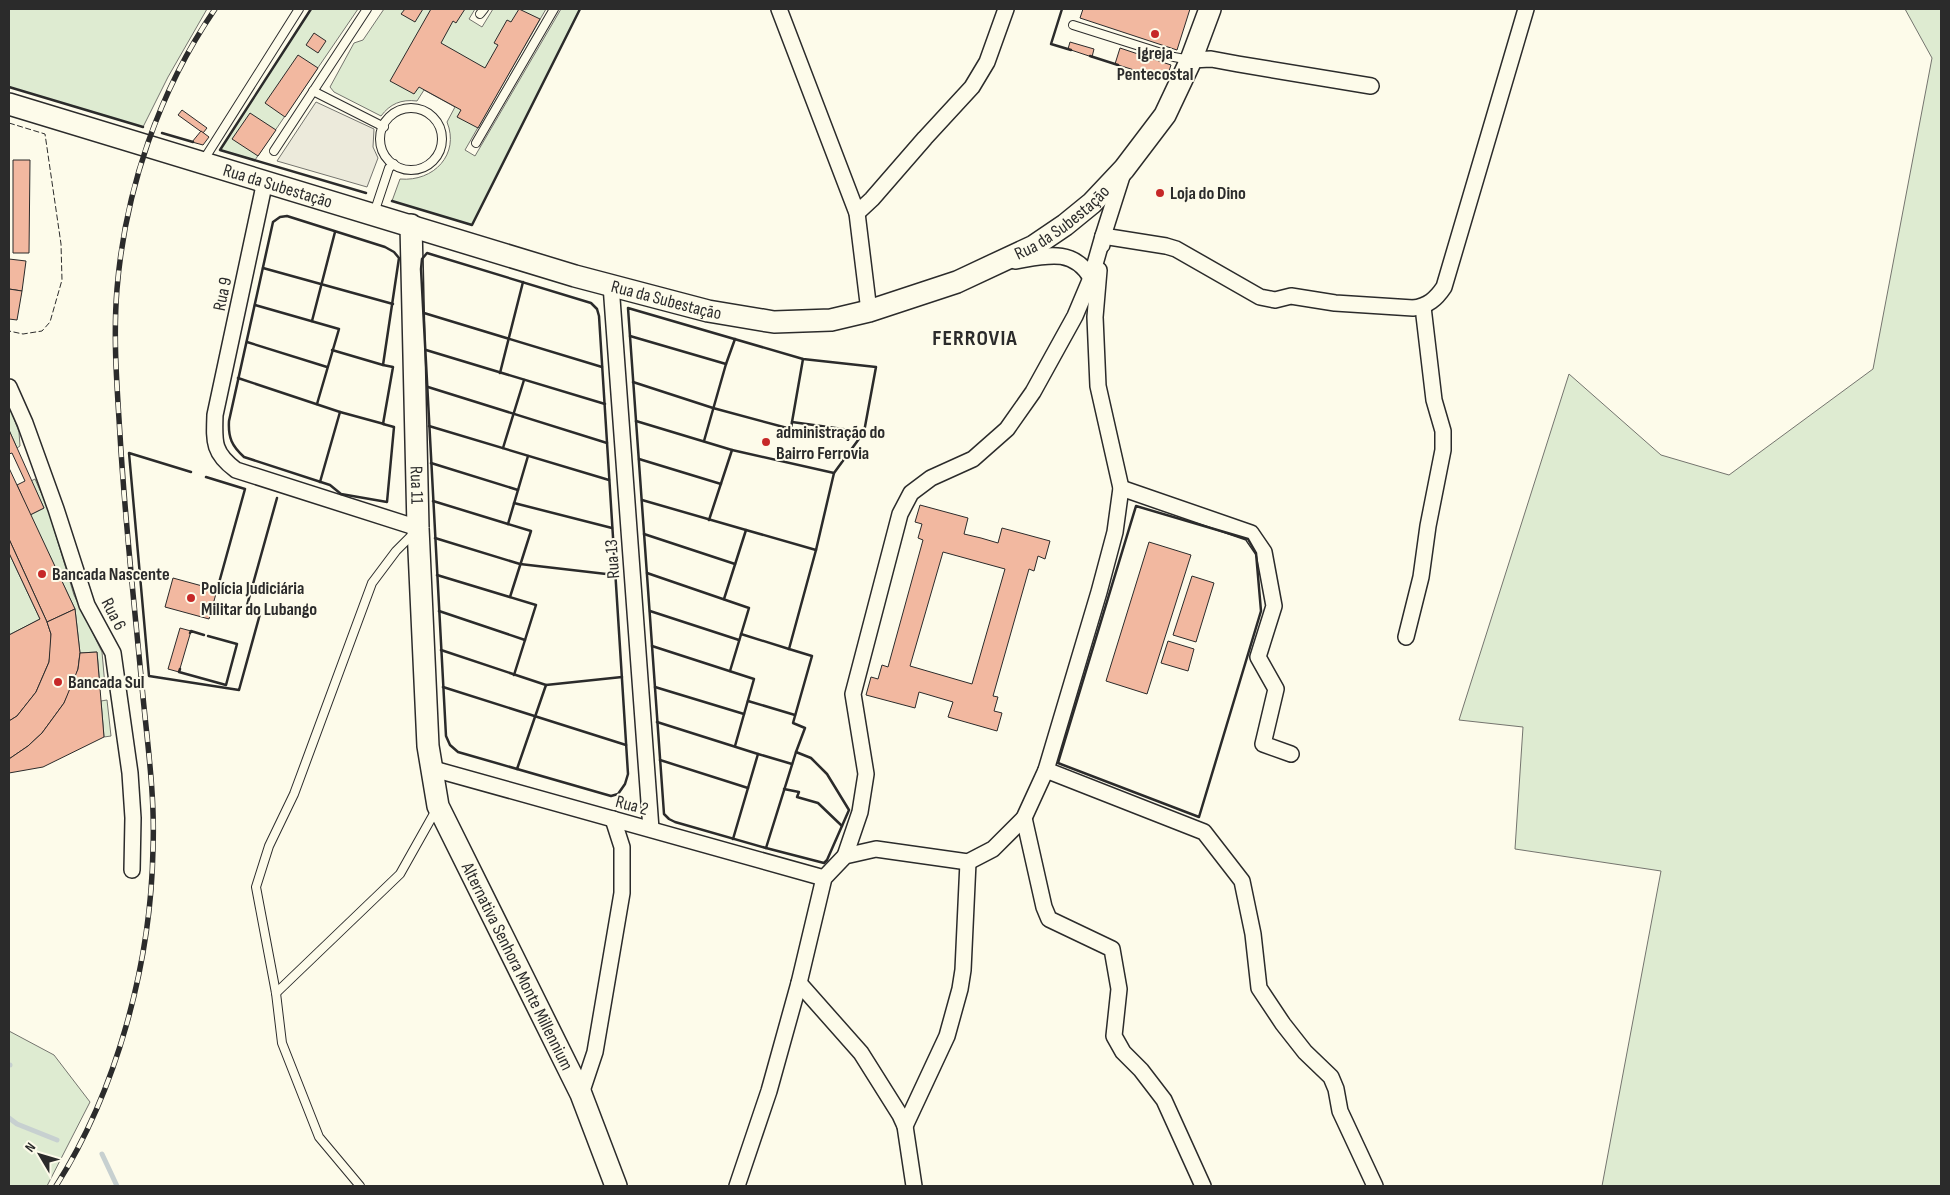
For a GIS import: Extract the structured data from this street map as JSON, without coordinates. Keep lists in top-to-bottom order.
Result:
{
  "streets": {
    "street": [
      "Rua da Subestação",
      "Rua 9",
      "Rua 11",
      "Rua 13",
      "Rua 6",
      "Rua 2",
      "Alternativa Senhora Monte Millennium"
    ]
  },
  "crossings": [
    ["Rua da Subestação", "Rua 9"],
    ["Rua da Subestação", "Rua 11"],
    ["Rua da Subestação", "Rua 13"],
    ["Rua 9", "Rua 11"],
    ["Rua 11", "Alternativa Senhora Monte Millennium"],
    ["Rua 13", "Rua 2"],
    ["Rua 2", "Alternativa Senhora Monte Millennium"]
  ],
  "districts": ["FERROVIA"],
  "places": [
    "Igreja Pentecostal",
    "Loja do Dino",
    "administração do Bairro Ferrovia",
    "Bancada Nascente",
    "Polícia Judiciária Militar do Lubango",
    "Bancada Sul"
  ],
  "north": "top left"
}
